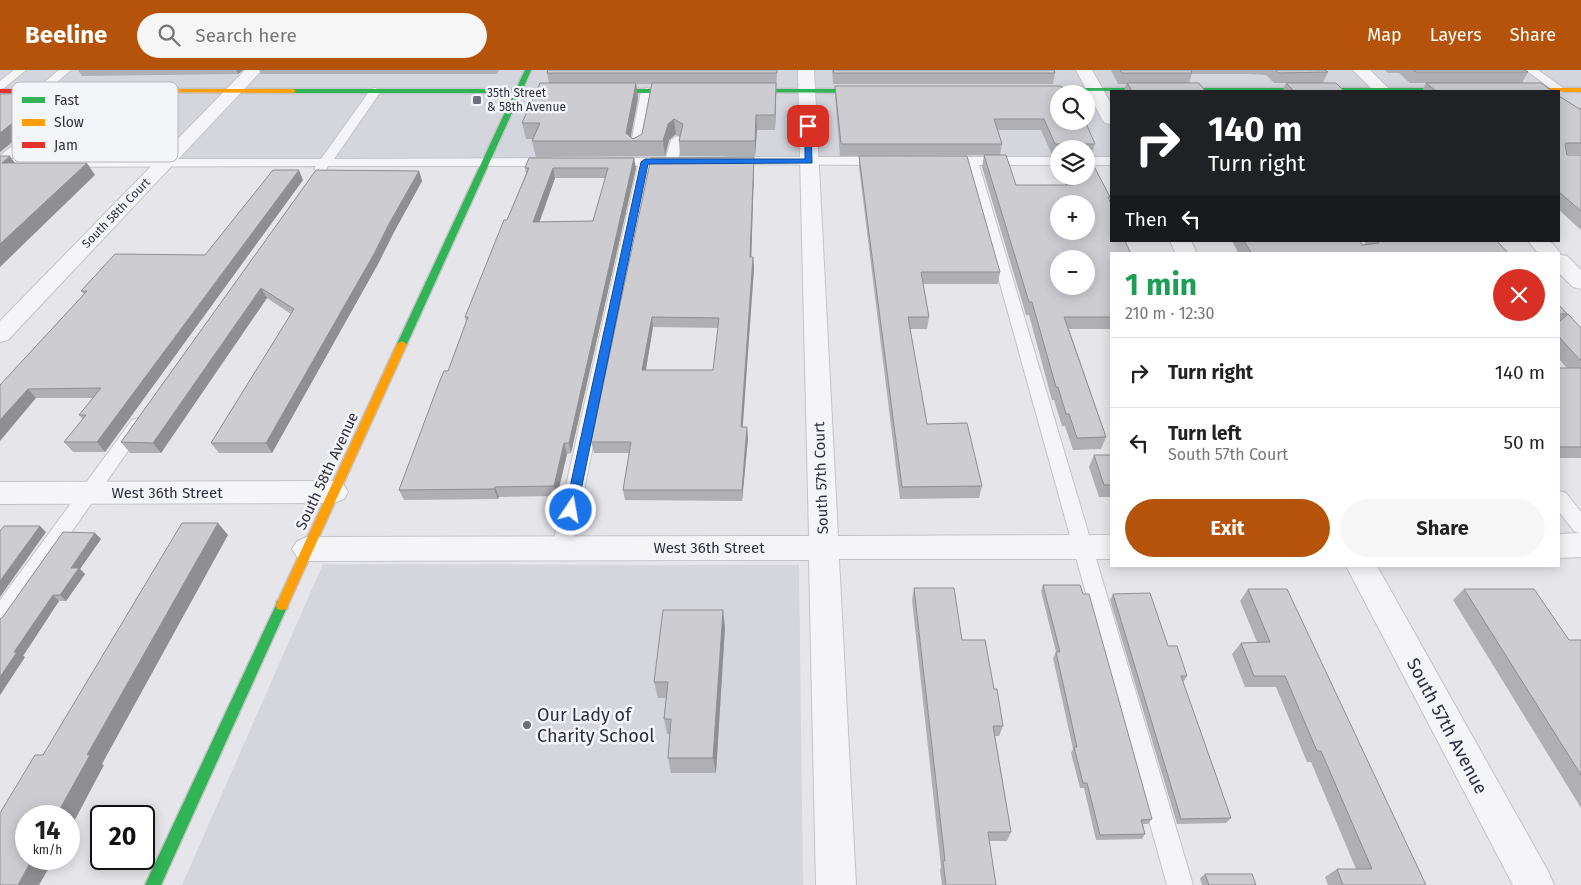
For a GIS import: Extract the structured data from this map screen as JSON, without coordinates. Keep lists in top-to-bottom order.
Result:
{
  "streets": {
    "street": [
      "South 58th Court",
      "South 58th Avenue",
      "South 57th Court",
      "West 36th Street",
      "South 57th Avenue"
    ]
  },
  "crossings": [
    ["South 58th Avenue", "West 36th Street"],
    ["South 57th Court", "West 36th Street"]
  ],
  "places": {
    "transit": ["35th Street & 58th Avenue"],
    "other": ["Our Lady of Charity School"]
  },
  "legend": ["Fast", "Slow", "Jam"],
  "page": {
    "header": "Beeline",
    "search": "Search here",
    "nav": ["Map", "Layers", "Share"],
    "map_buttons": ["+", "−"],
    "turn": ["140 m", "Turn right"],
    "then": "Then",
    "heading": ["1 min", "210 m · 12:30"],
    "list": [
      {
        "name": "Turn right",
        "value": "140 m"
      },
      {
        "name": "Turn left",
        "note": "South 57th Court",
        "value": "50 m"
      }
    ],
    "buttons": ["Exit", "Share"],
    "speed": "14 km/h",
    "limit": "20"
  }
}
